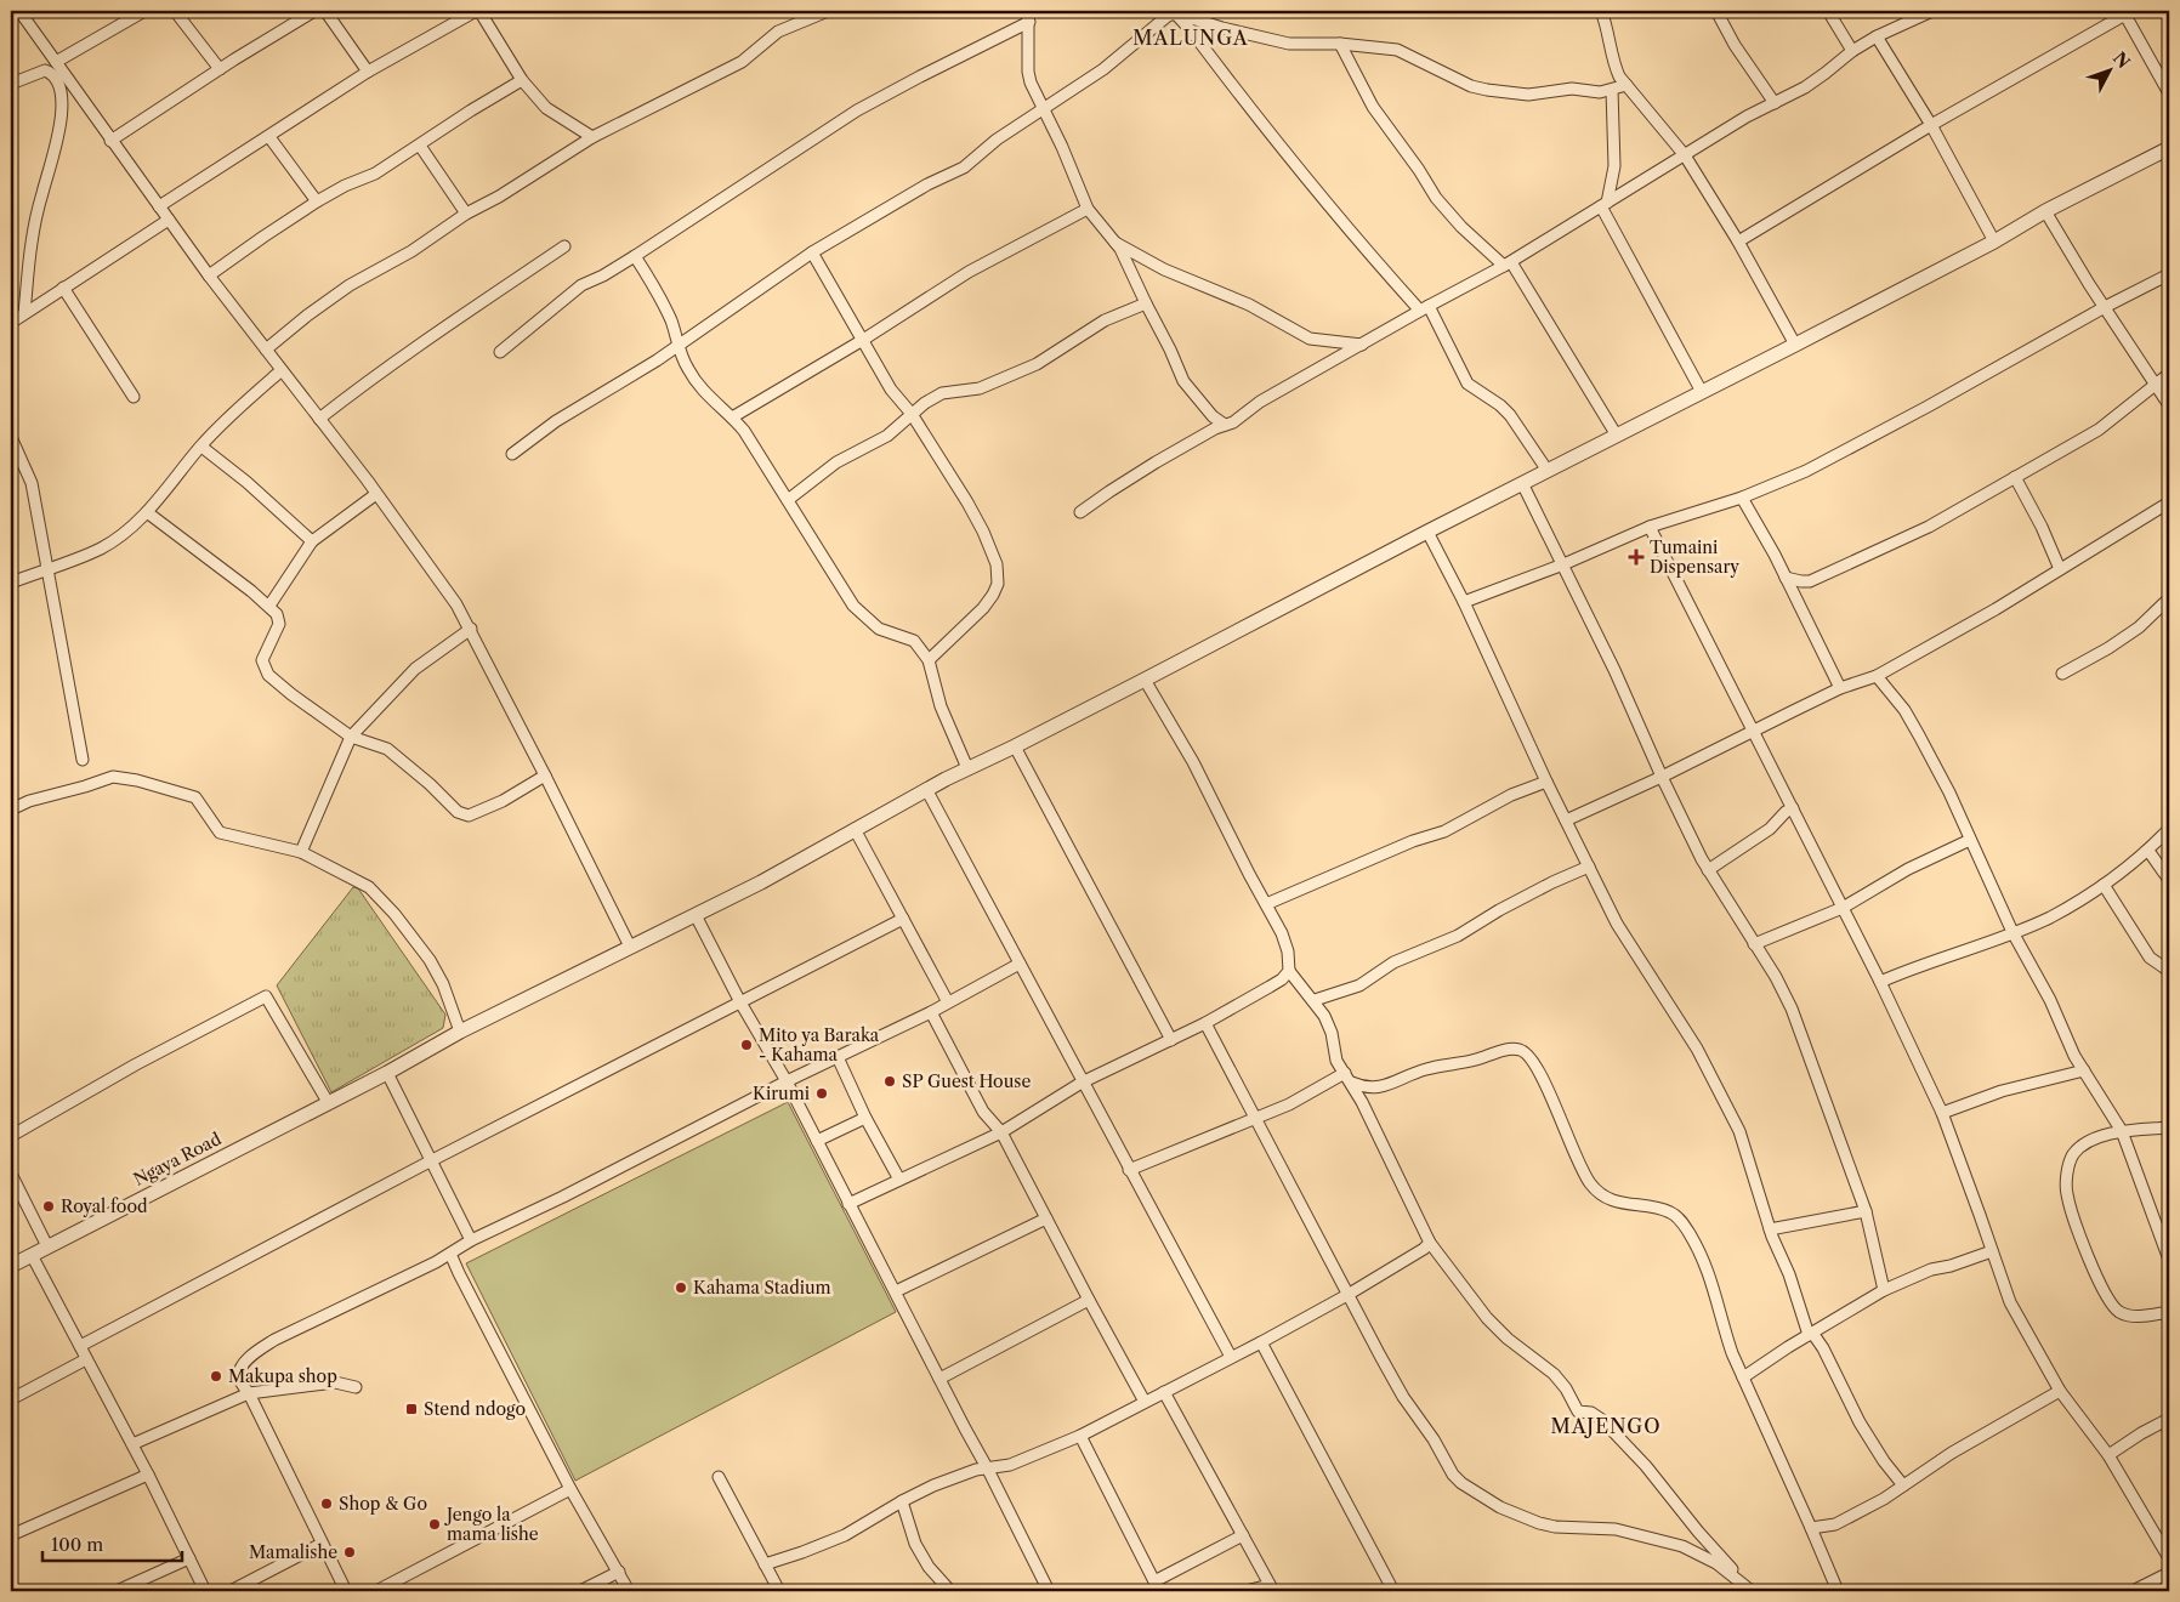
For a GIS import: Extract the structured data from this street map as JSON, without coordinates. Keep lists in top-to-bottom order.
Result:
{
  "streets": {
    "street": ["Ngaya Road"]
  },
  "districts": ["MALUNGA", "MAJENGO"],
  "places": {
    "health": ["Tumaini Dispensary"],
    "other": [
      "Mito ya Baraka - Kahama",
      "SP Guest House",
      "Kirumi",
      "Royal food",
      "Kahama Stadium",
      "Makupa shop",
      "Shop & Go",
      "Jengo la mama lishe",
      "Mamalishe"
    ],
    "transit": ["Stend ndogo"]
  },
  "scale_bar": "100 m",
  "north": "top right"
}
